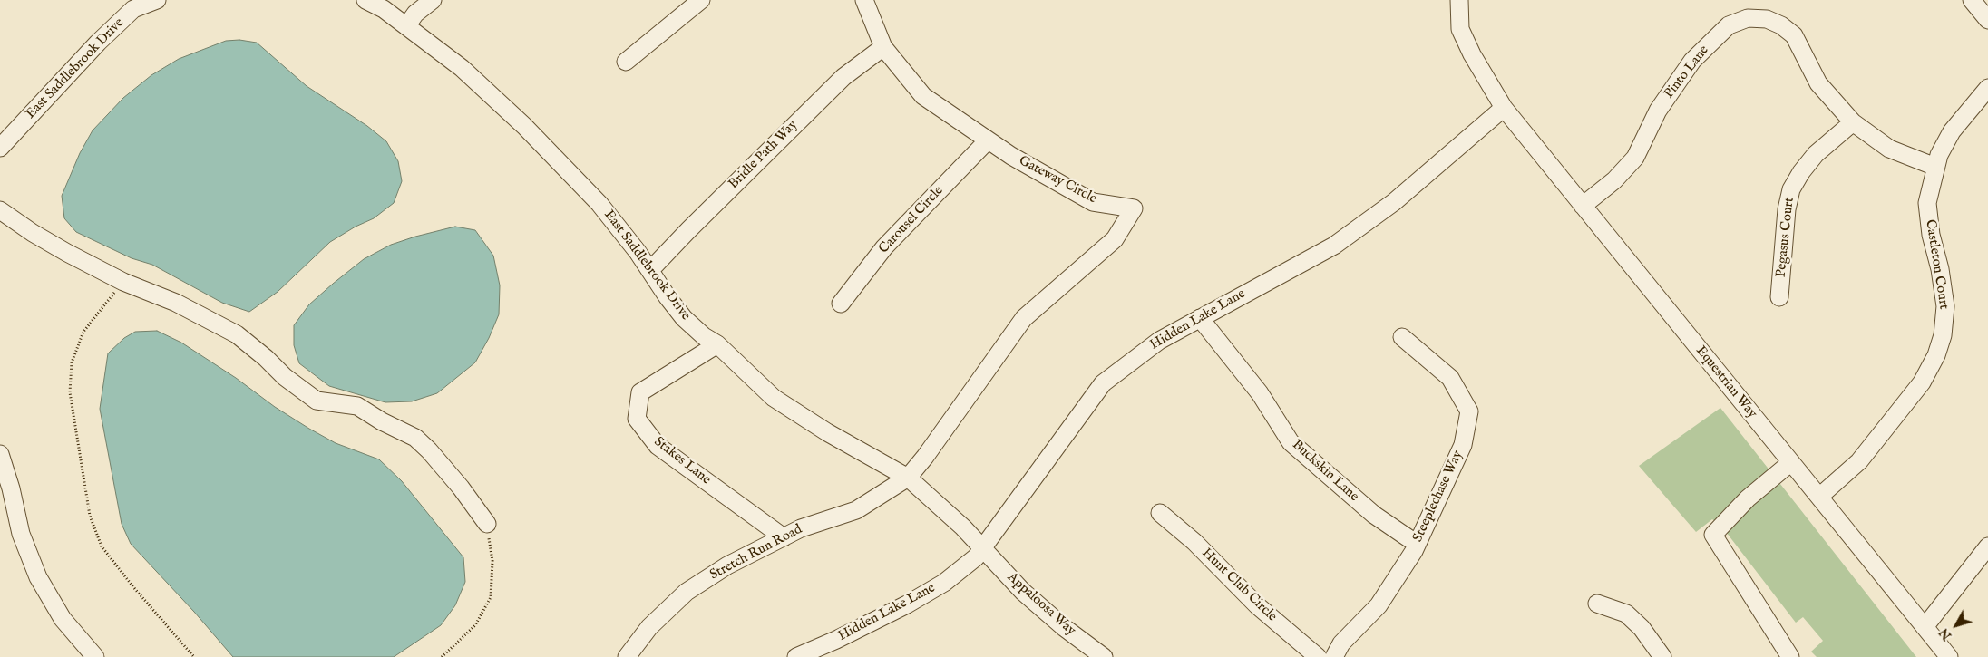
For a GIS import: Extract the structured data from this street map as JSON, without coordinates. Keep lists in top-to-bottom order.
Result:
{
  "streets": {
    "street": [
      "East Saddlebrook Drive",
      "Pinto Lane",
      "Bridle Path Way",
      "Gateway Circle",
      "Carousel Circle",
      "Pegasus Court",
      "Castleton Court",
      "Hidden Lake Lane",
      "Equestrian Way",
      "Stakes Lane",
      "Buckskin Lane",
      "Steeplechase Way",
      "Stretch Run Road",
      "Hunt Club Circle",
      "Appaloosa Way"
    ]
  },
  "crossings": [
    ["East Saddlebrook Drive", "Bridle Path Way"],
    ["East Saddlebrook Drive", "Gateway Circle"],
    ["East Saddlebrook Drive", "Hidden Lake Lane"],
    ["East Saddlebrook Drive", "Stakes Lane"],
    ["East Saddlebrook Drive", "Stretch Run Road"],
    ["East Saddlebrook Drive", "Appaloosa Way"],
    ["Pinto Lane", "Pegasus Court"],
    ["Pinto Lane", "Castleton Court"],
    ["Pinto Lane", "Equestrian Way"],
    ["Bridle Path Way", "Gateway Circle"],
    ["Gateway Circle", "Carousel Circle"],
    ["Gateway Circle", "Stretch Run Road"],
    ["Castleton Court", "Equestrian Way"],
    ["Hidden Lake Lane", "Equestrian Way"],
    ["Hidden Lake Lane", "Buckskin Lane"],
    ["Hidden Lake Lane", "Appaloosa Way"],
    ["Stakes Lane", "Stretch Run Road"],
    ["Buckskin Lane", "Steeplechase Way"]
  ],
  "north": "bottom left"
}
